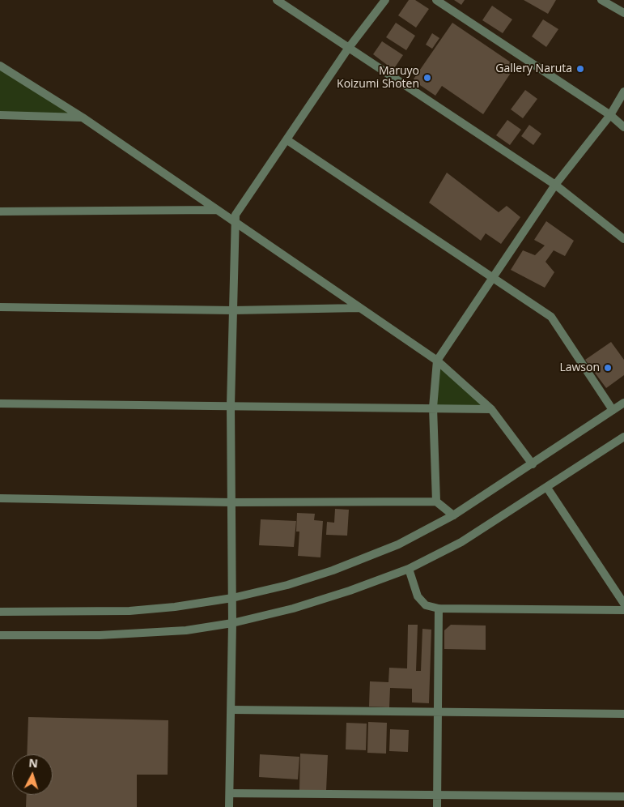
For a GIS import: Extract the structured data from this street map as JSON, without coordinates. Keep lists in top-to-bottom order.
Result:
{
  "places": ["Gallery Naruta", "Maruyo Koizumi Shoten", "Lawson"],
  "north": "top"
}
